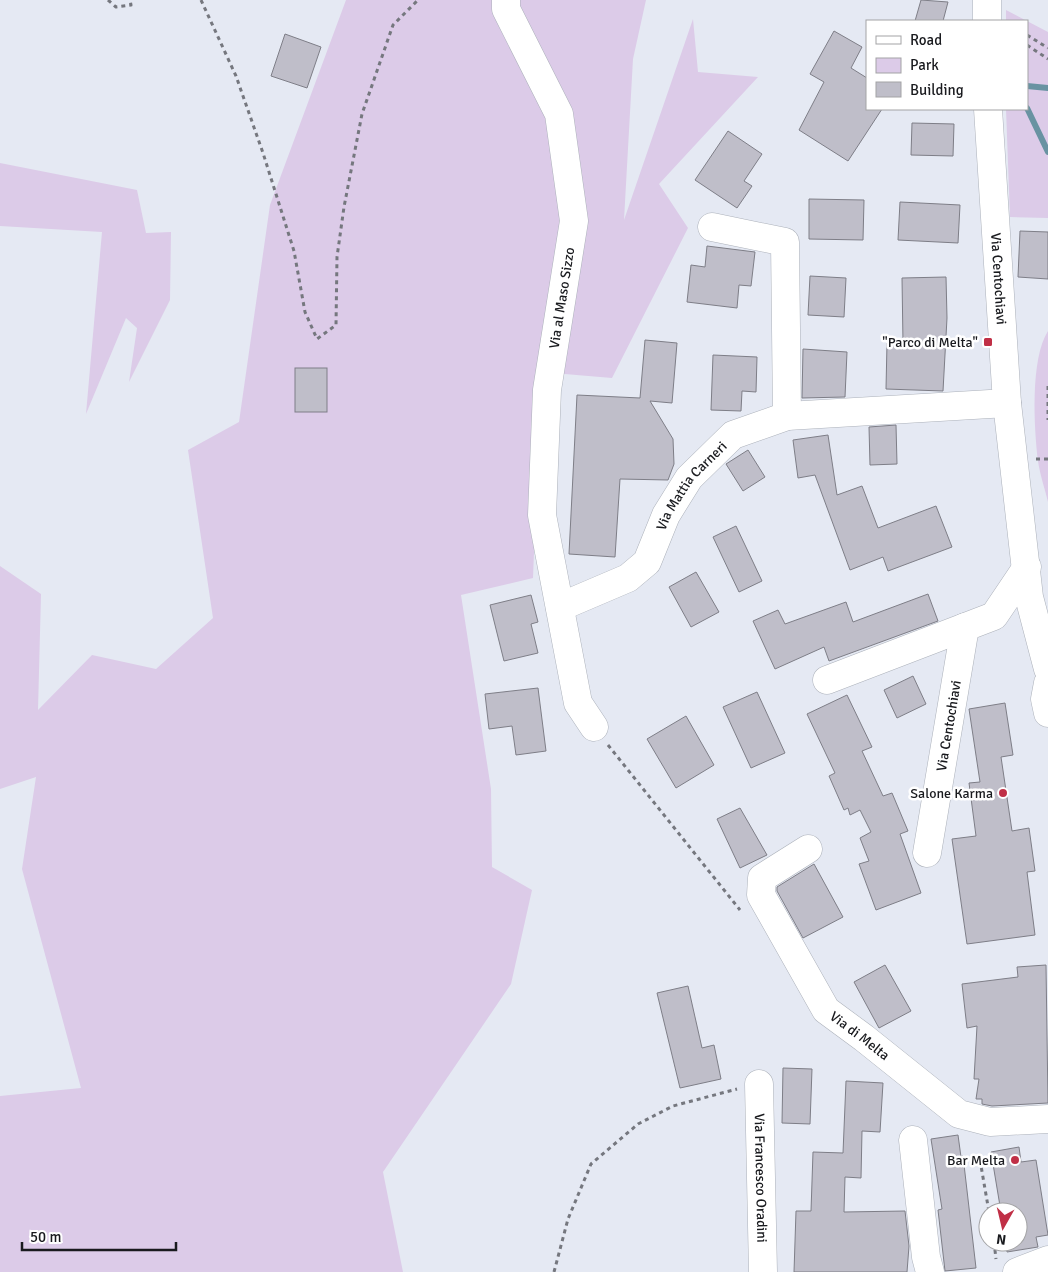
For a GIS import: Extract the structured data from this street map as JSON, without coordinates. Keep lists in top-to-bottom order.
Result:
{
  "streets": {
    "street": [
      "Via Centochiavi",
      "Via al Maso Sizzo",
      "Via Mattia Carneri",
      "Via di Melta",
      "Via Francesco Oradini"
    ]
  },
  "crossings": [
    ["Via Centochiavi", "Via Mattia Carneri"],
    ["Via al Maso Sizzo", "Via Mattia Carneri"]
  ],
  "places": {
    "transit": ["\"Parco di Melta\""],
    "other": ["Salone Karma", "Bar Melta"]
  },
  "legend": ["Road", "Park", "Building"],
  "scale_bar": "50 m",
  "north": "bottom"
}
